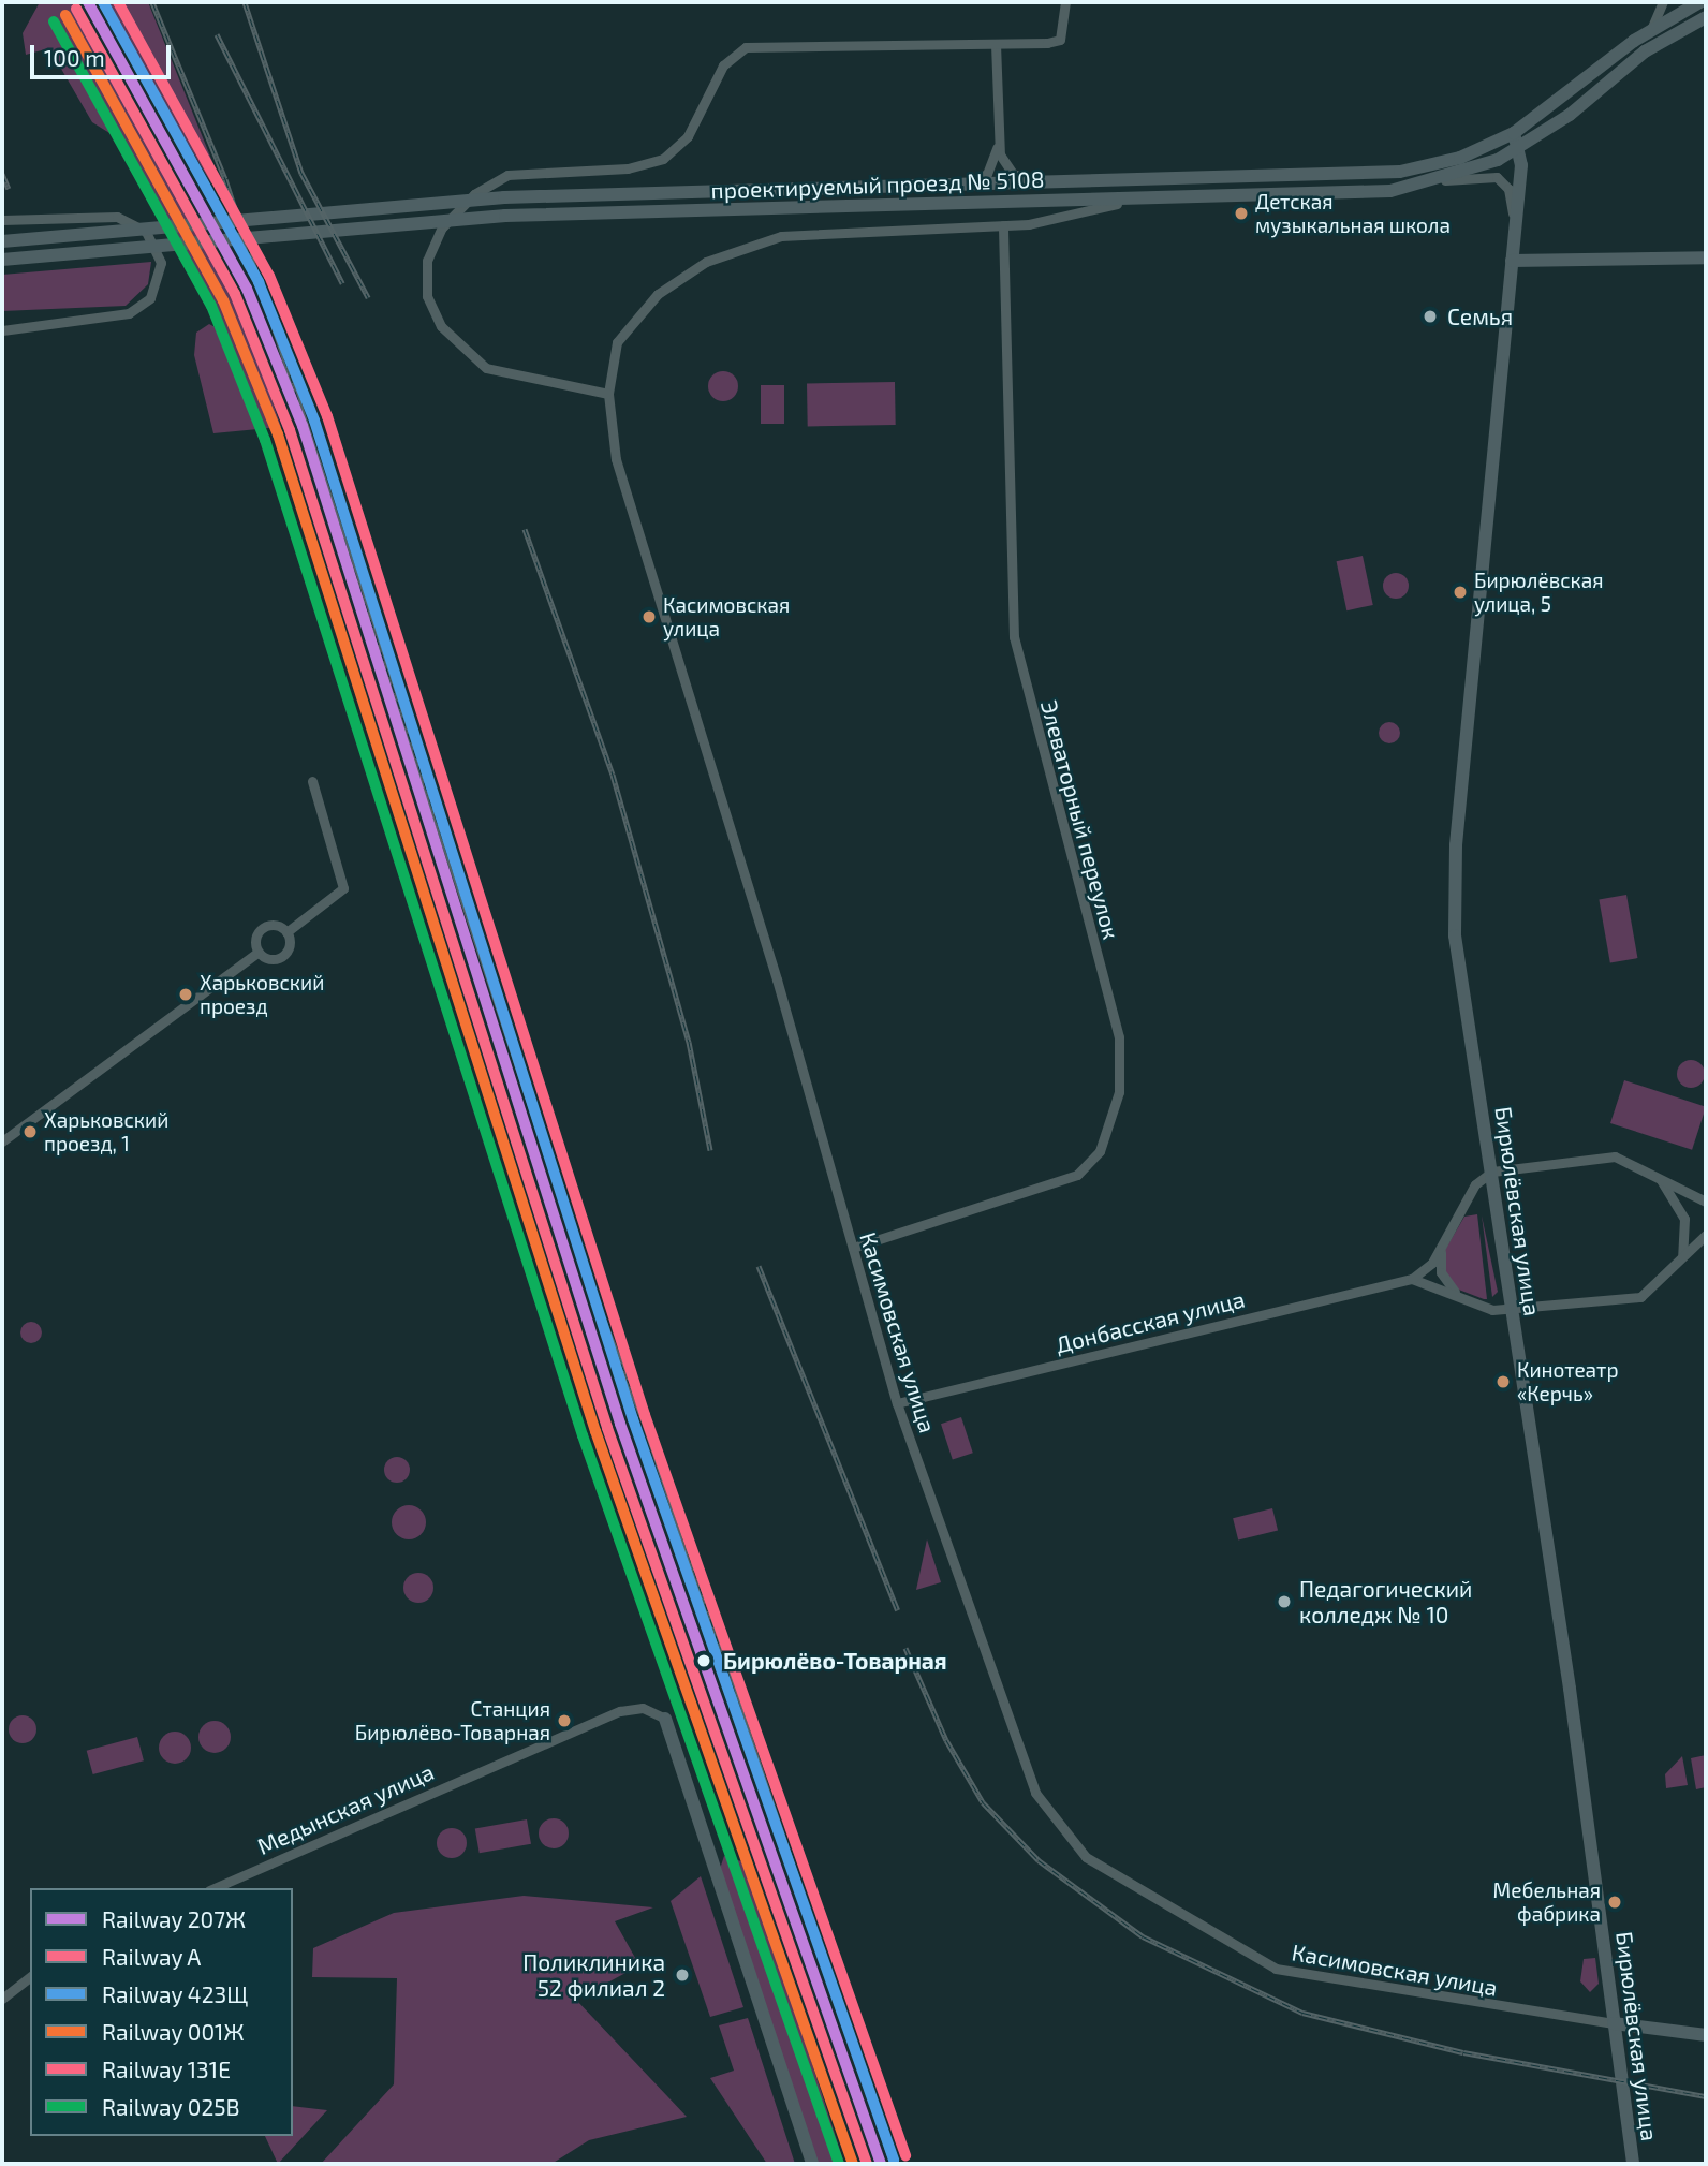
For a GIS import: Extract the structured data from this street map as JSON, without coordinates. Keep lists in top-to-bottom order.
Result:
{
  "streets": {
    "main road": ["проектируемый проезд № 5108", "Бирюлёвская улица"],
    "street": [
      "Элеваторный переулок",
      "Донбасская улица",
      "Касимовская улица",
      "Медынская улица"
    ]
  },
  "crossings": [
    ["проектируемый проезд № 5108", "Бирюлёвская улица"],
    ["проектируемый проезд № 5108", "Касимовская улица"],
    ["Элеваторный переулок", "Касимовская улица"],
    ["Бирюлёвская улица", "Касимовская улица"],
    ["Донбасская улица", "Касимовская улица"]
  ],
  "places": [
    "Детская музыкальная школа",
    "Семья",
    "Бирюлёвская улица, 5",
    "Касимовская улица",
    "Харьковский проезд",
    "Харьковский проезд, 1",
    "Кинотеатр «Керчь»",
    "Педагогический колледж № 10",
    "Бирюлёво-Товарная",
    "Станция Бирюлёво-Товарная",
    "Мебельная фабрика",
    "Поликлиника 52 филиал 2"
  ],
  "lines": [
    "rail line 207Ж",
    "rail line 423Щ",
    "rail line 131Е",
    "rail line A",
    "rail line 001Ж",
    "rail line 025В"
  ],
  "legend": [
    "Railway 207Ж",
    "Railway A",
    "Railway 423Щ",
    "Railway 001Ж",
    "Railway 131Е",
    "Railway 025В"
  ],
  "scale_bar": "100 m"
}
